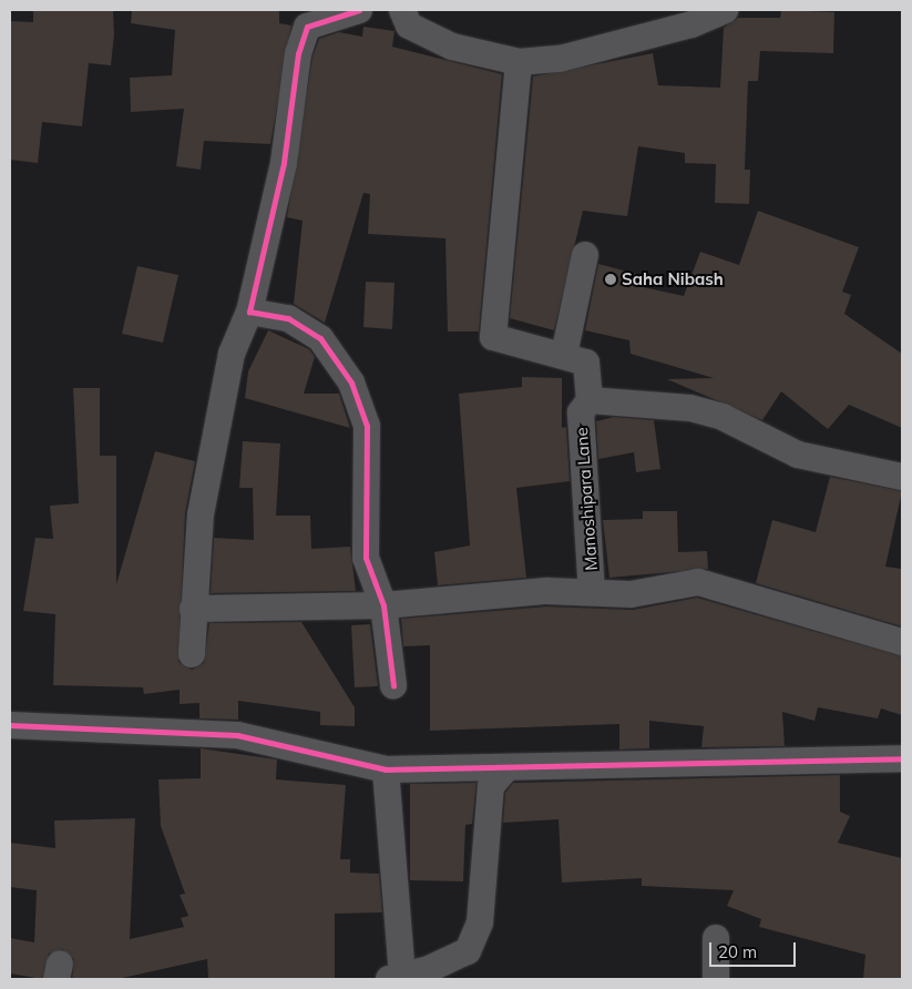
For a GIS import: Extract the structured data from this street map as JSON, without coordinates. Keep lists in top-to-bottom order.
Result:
{
  "streets": {
    "street": ["Manoshipara Lane"]
  },
  "places": ["Saha Nibash"],
  "scale_bar": "20 m"
}
